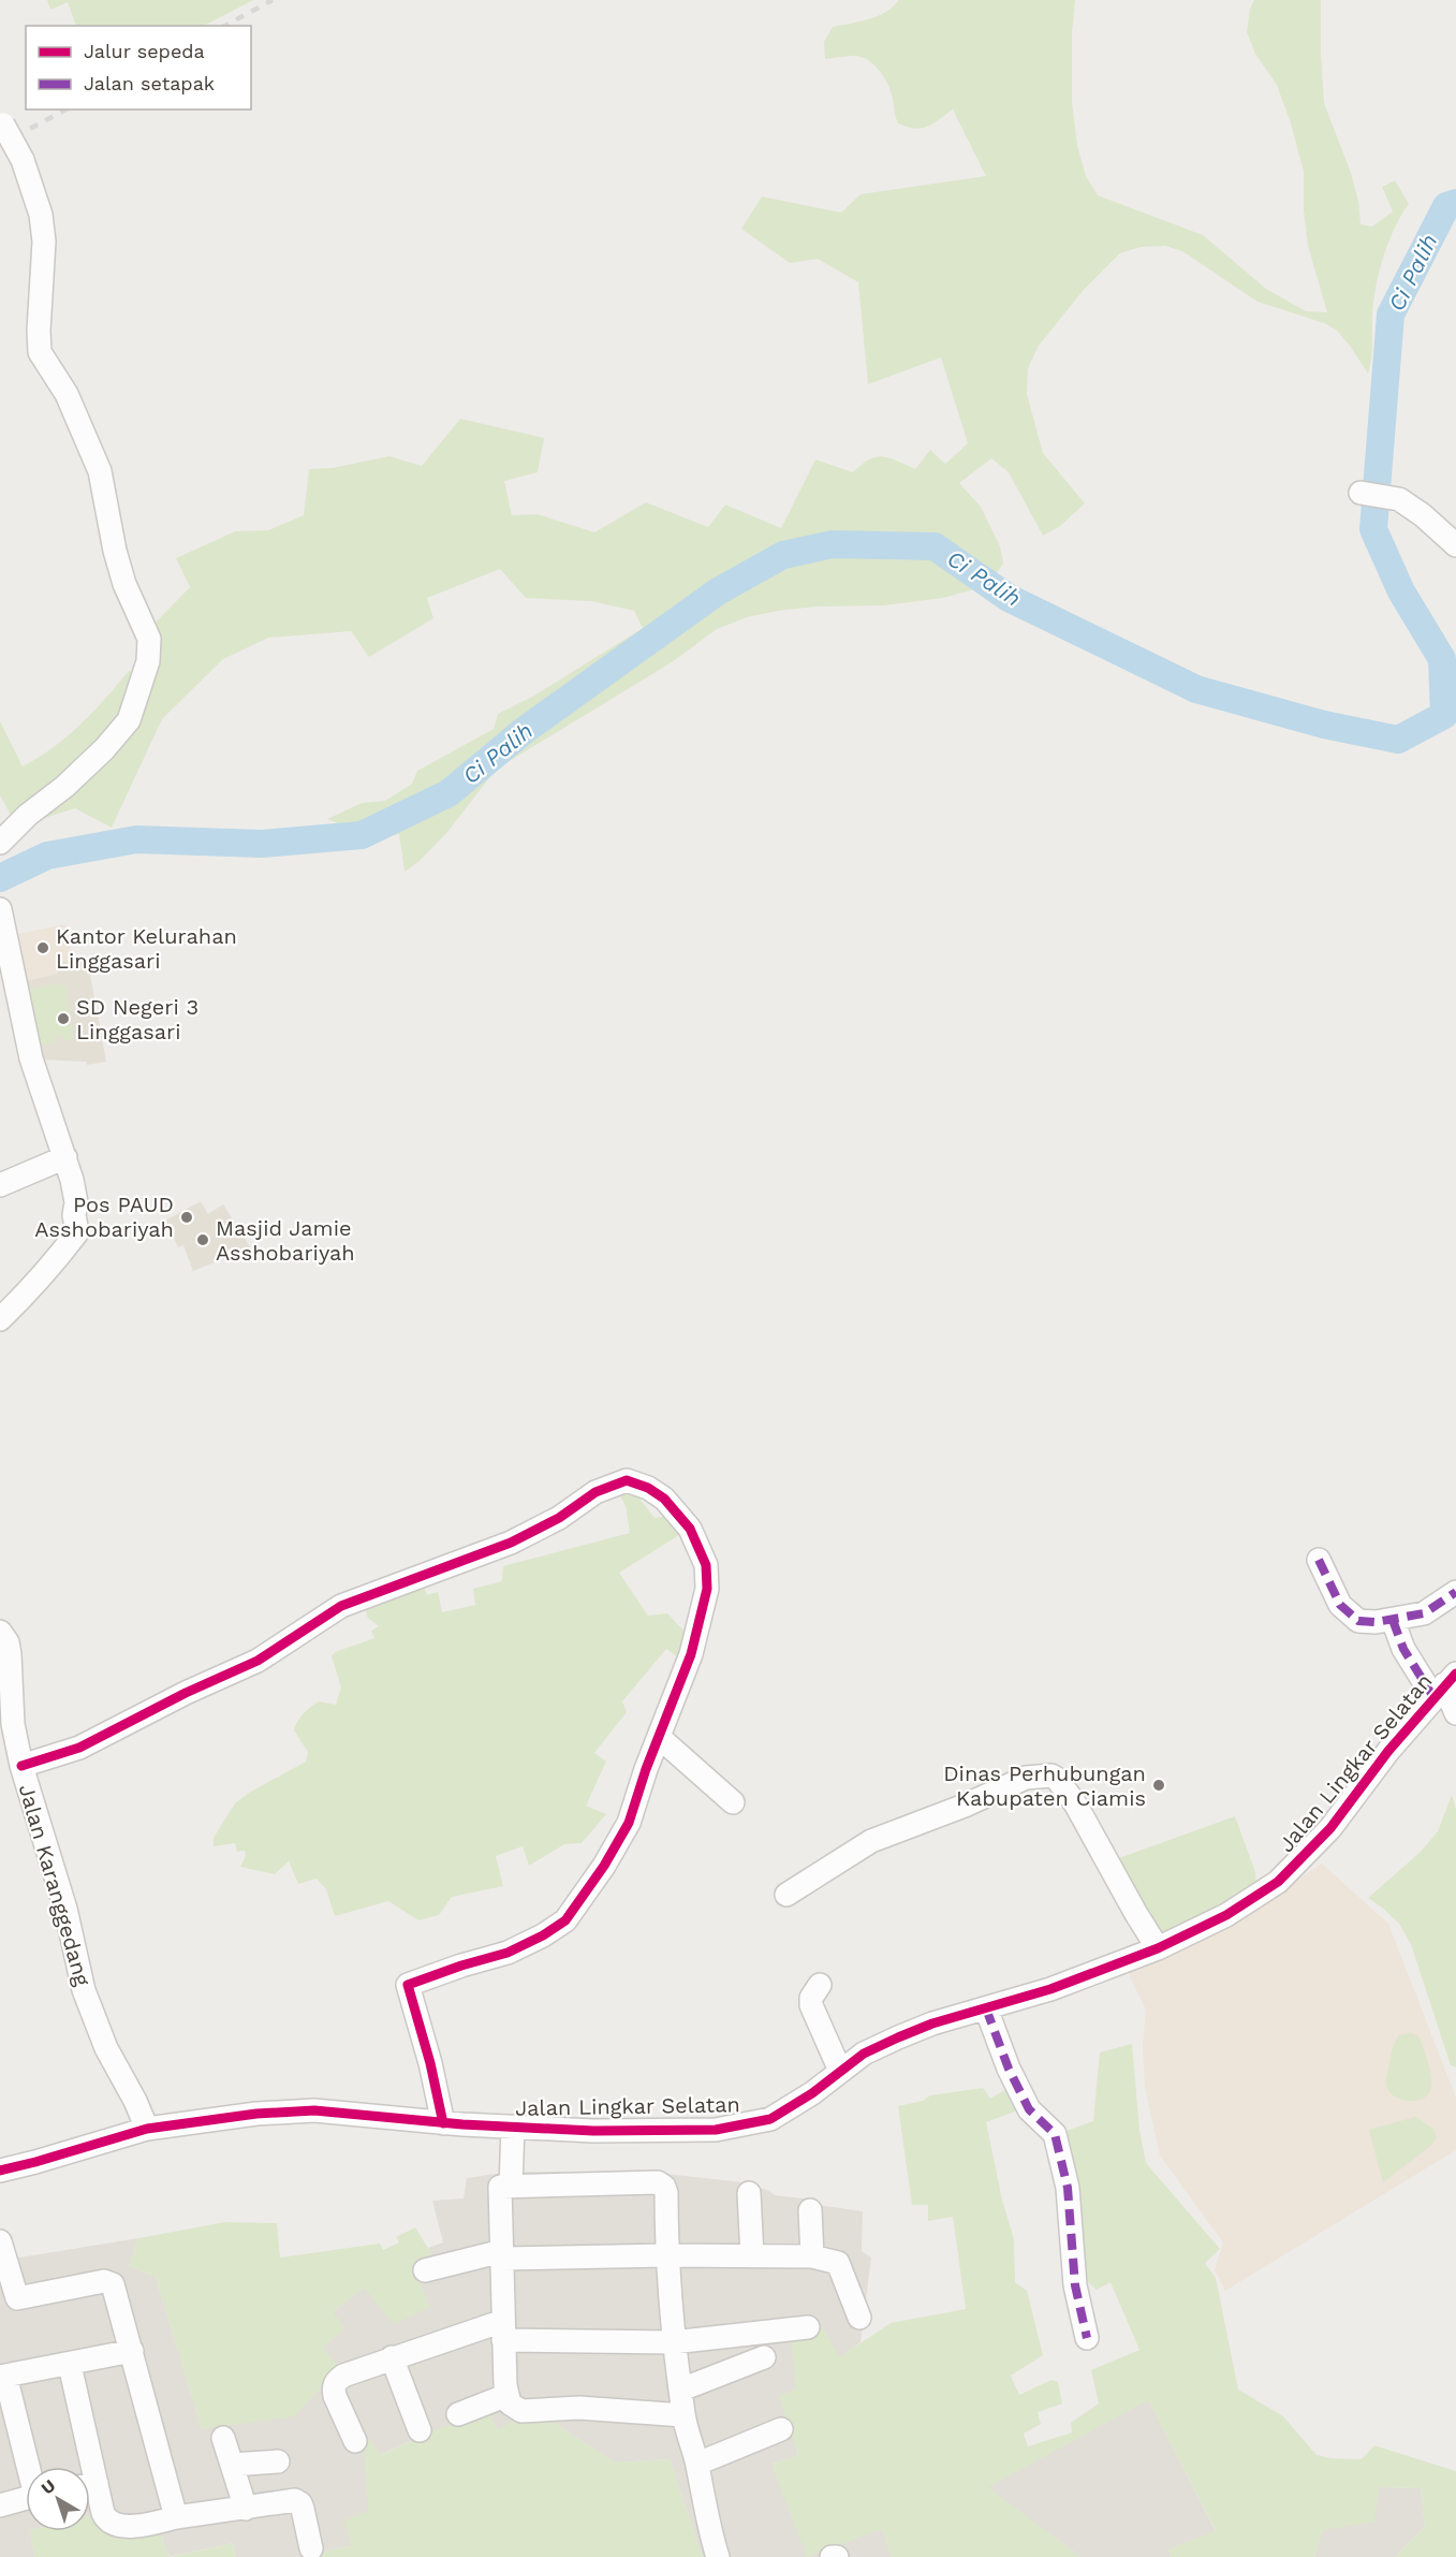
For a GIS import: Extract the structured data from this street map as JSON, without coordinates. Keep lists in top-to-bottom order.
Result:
{
  "streets": {
    "street": ["Jalan Lingkar Selatan", "Jalan Karanggedang"]
  },
  "crossings": [
    ["Jalan Lingkar Selatan", "Jalan Karanggedang"]
  ],
  "water": ["Ci Palih"],
  "places": [
    "Kantor Kelurahan Linggasari",
    "SD Negeri 3 Linggasari",
    "Pos PAUD Asshobariyah",
    "Masjid Jamie Asshobariyah",
    "Dinas Perhubungan Kabupaten Ciamis"
  ],
  "legend": ["Jalur sepeda", "Jalan setapak"],
  "north": "top left"
}
